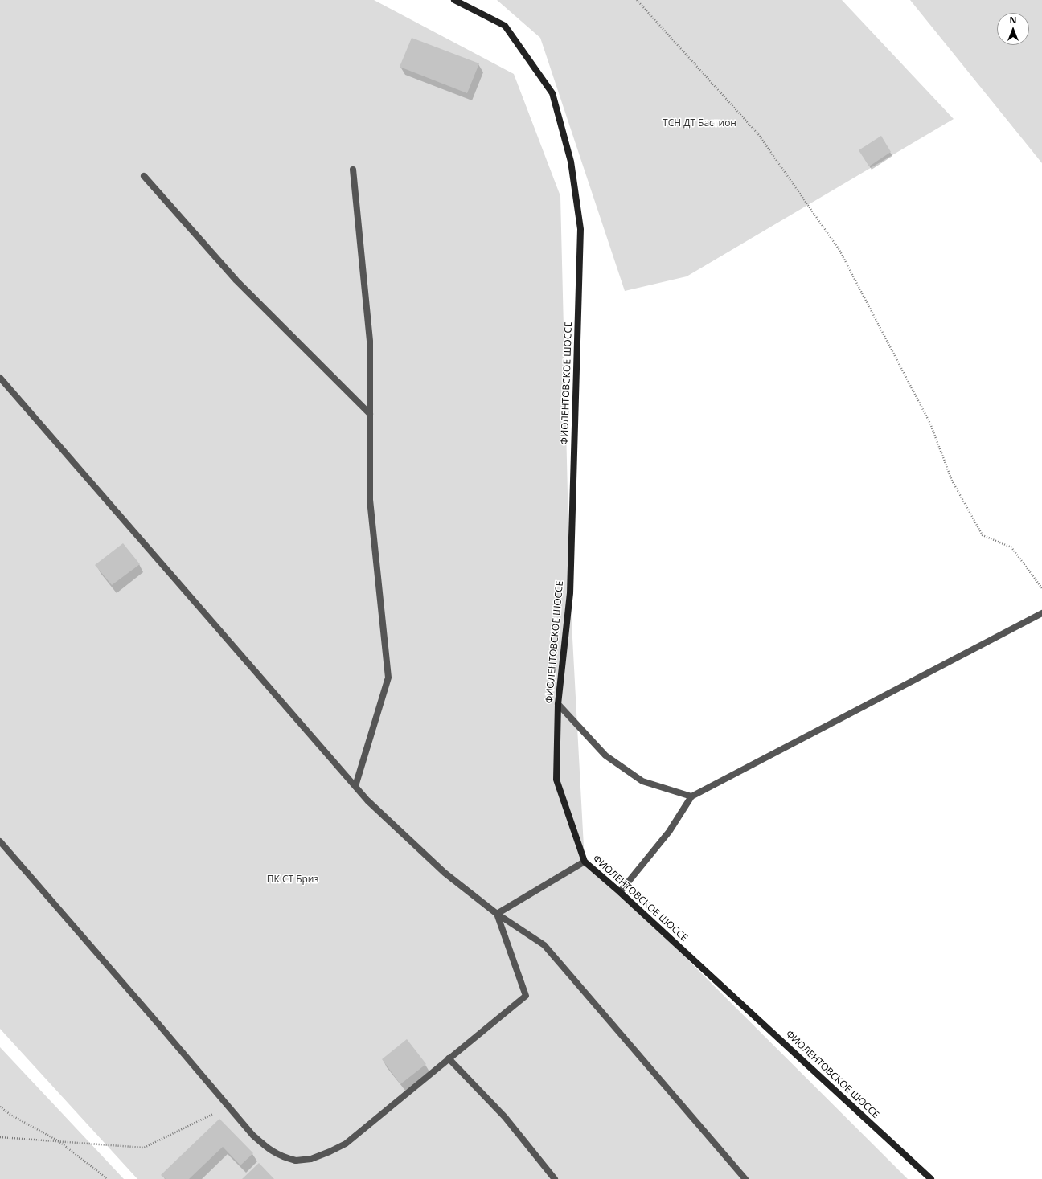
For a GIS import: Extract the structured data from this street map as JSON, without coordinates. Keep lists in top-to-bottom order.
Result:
{
  "streets": {
    "main road": ["ФИОЛЕНТОВСКОЕ ШОССЕ"]
  },
  "parks": ["ТСН ДТ Бастион", "ПК СТ Бриз"],
  "north": "top"
}
